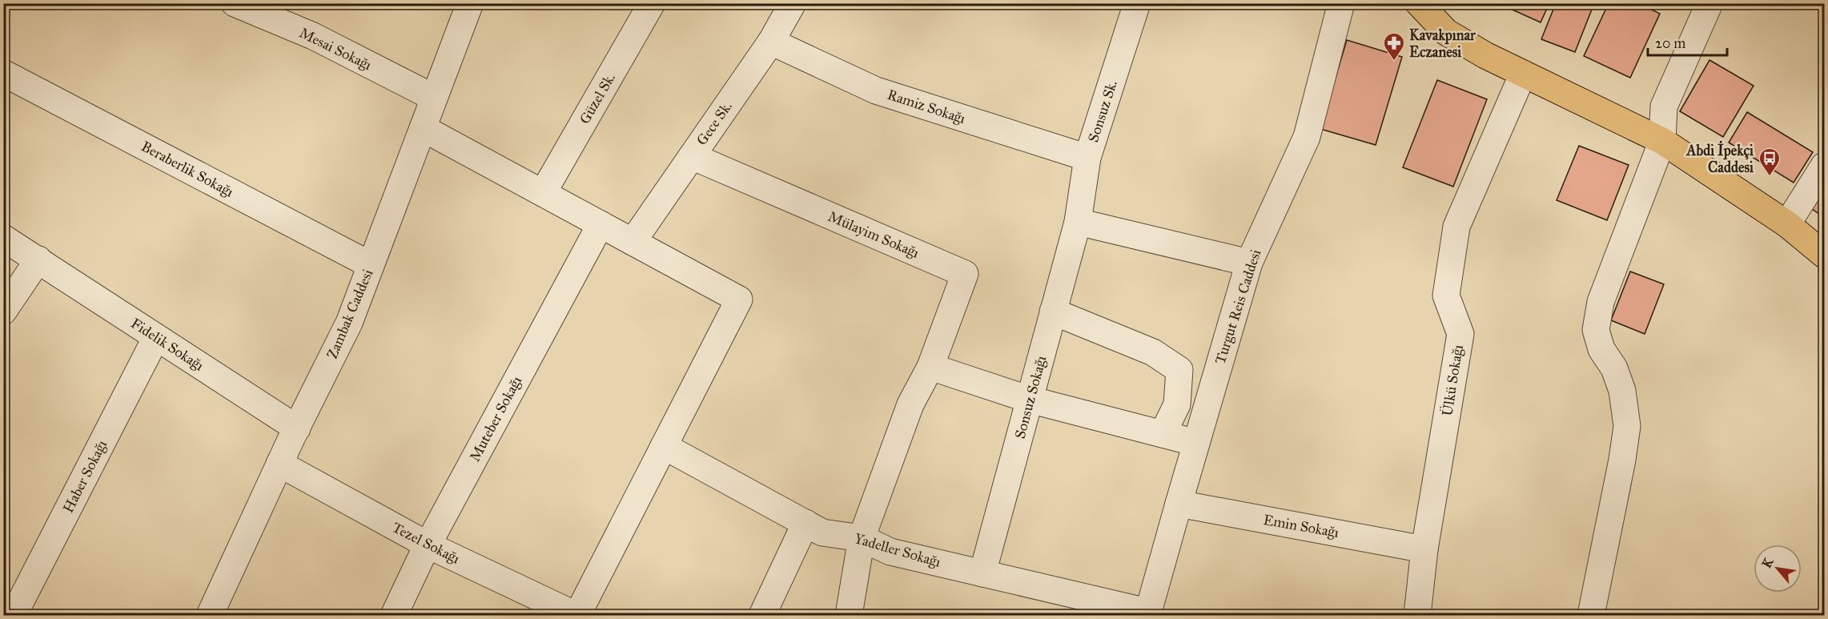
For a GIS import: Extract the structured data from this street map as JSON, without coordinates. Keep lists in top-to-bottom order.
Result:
{
  "streets": {
    "street": [
      "Mesai Sokağı",
      "Güzel Sk.",
      "Ramiz Sokağı",
      "Sonsuz Sk.",
      "Gece Sk.",
      "Beraberlik Sokağı",
      "Mülayim Sokağı",
      "Turgut Reis Caddesi",
      "Zambak Caddesi",
      "Fidelik Sokağı",
      "Ülkü Sokağı",
      "Sonsuz Sokağı",
      "Muteber Sokağı",
      "Haber Sokağı",
      "Emin Sokağı",
      "Tezel Sokağı",
      "Yadeller Sokağı"
    ]
  },
  "crossings": [
    ["Mesai Sokağı", "Zambak Caddesi"],
    ["Ramiz Sokağı", "Sonsuz Sk."],
    ["Ramiz Sokağı", "Gece Sk."],
    ["Sonsuz Sk.", "Sonsuz Sokağı"],
    ["Gece Sk.", "Mülayim Sokağı"],
    ["Beraberlik Sokağı", "Zambak Caddesi"],
    ["Turgut Reis Caddesi", "Emin Sokağı"],
    ["Turgut Reis Caddesi", "Yadeller Sokağı"],
    ["Zambak Caddesi", "Fidelik Sokağı"],
    ["Zambak Caddesi", "Tezel Sokağı"],
    ["Fidelik Sokağı", "Haber Sokağı"],
    ["Ülkü Sokağı", "Emin Sokağı"],
    ["Sonsuz Sokağı", "Yadeller Sokağı"],
    ["Muteber Sokağı", "Tezel Sokağı"]
  ],
  "places": {
    "pharmacy": ["Kavakpınar Eczanesi"],
    "bus stop": ["Abdi İpekçi Caddesi"]
  },
  "scale_bar": "20 m",
  "north": "top left"
}
